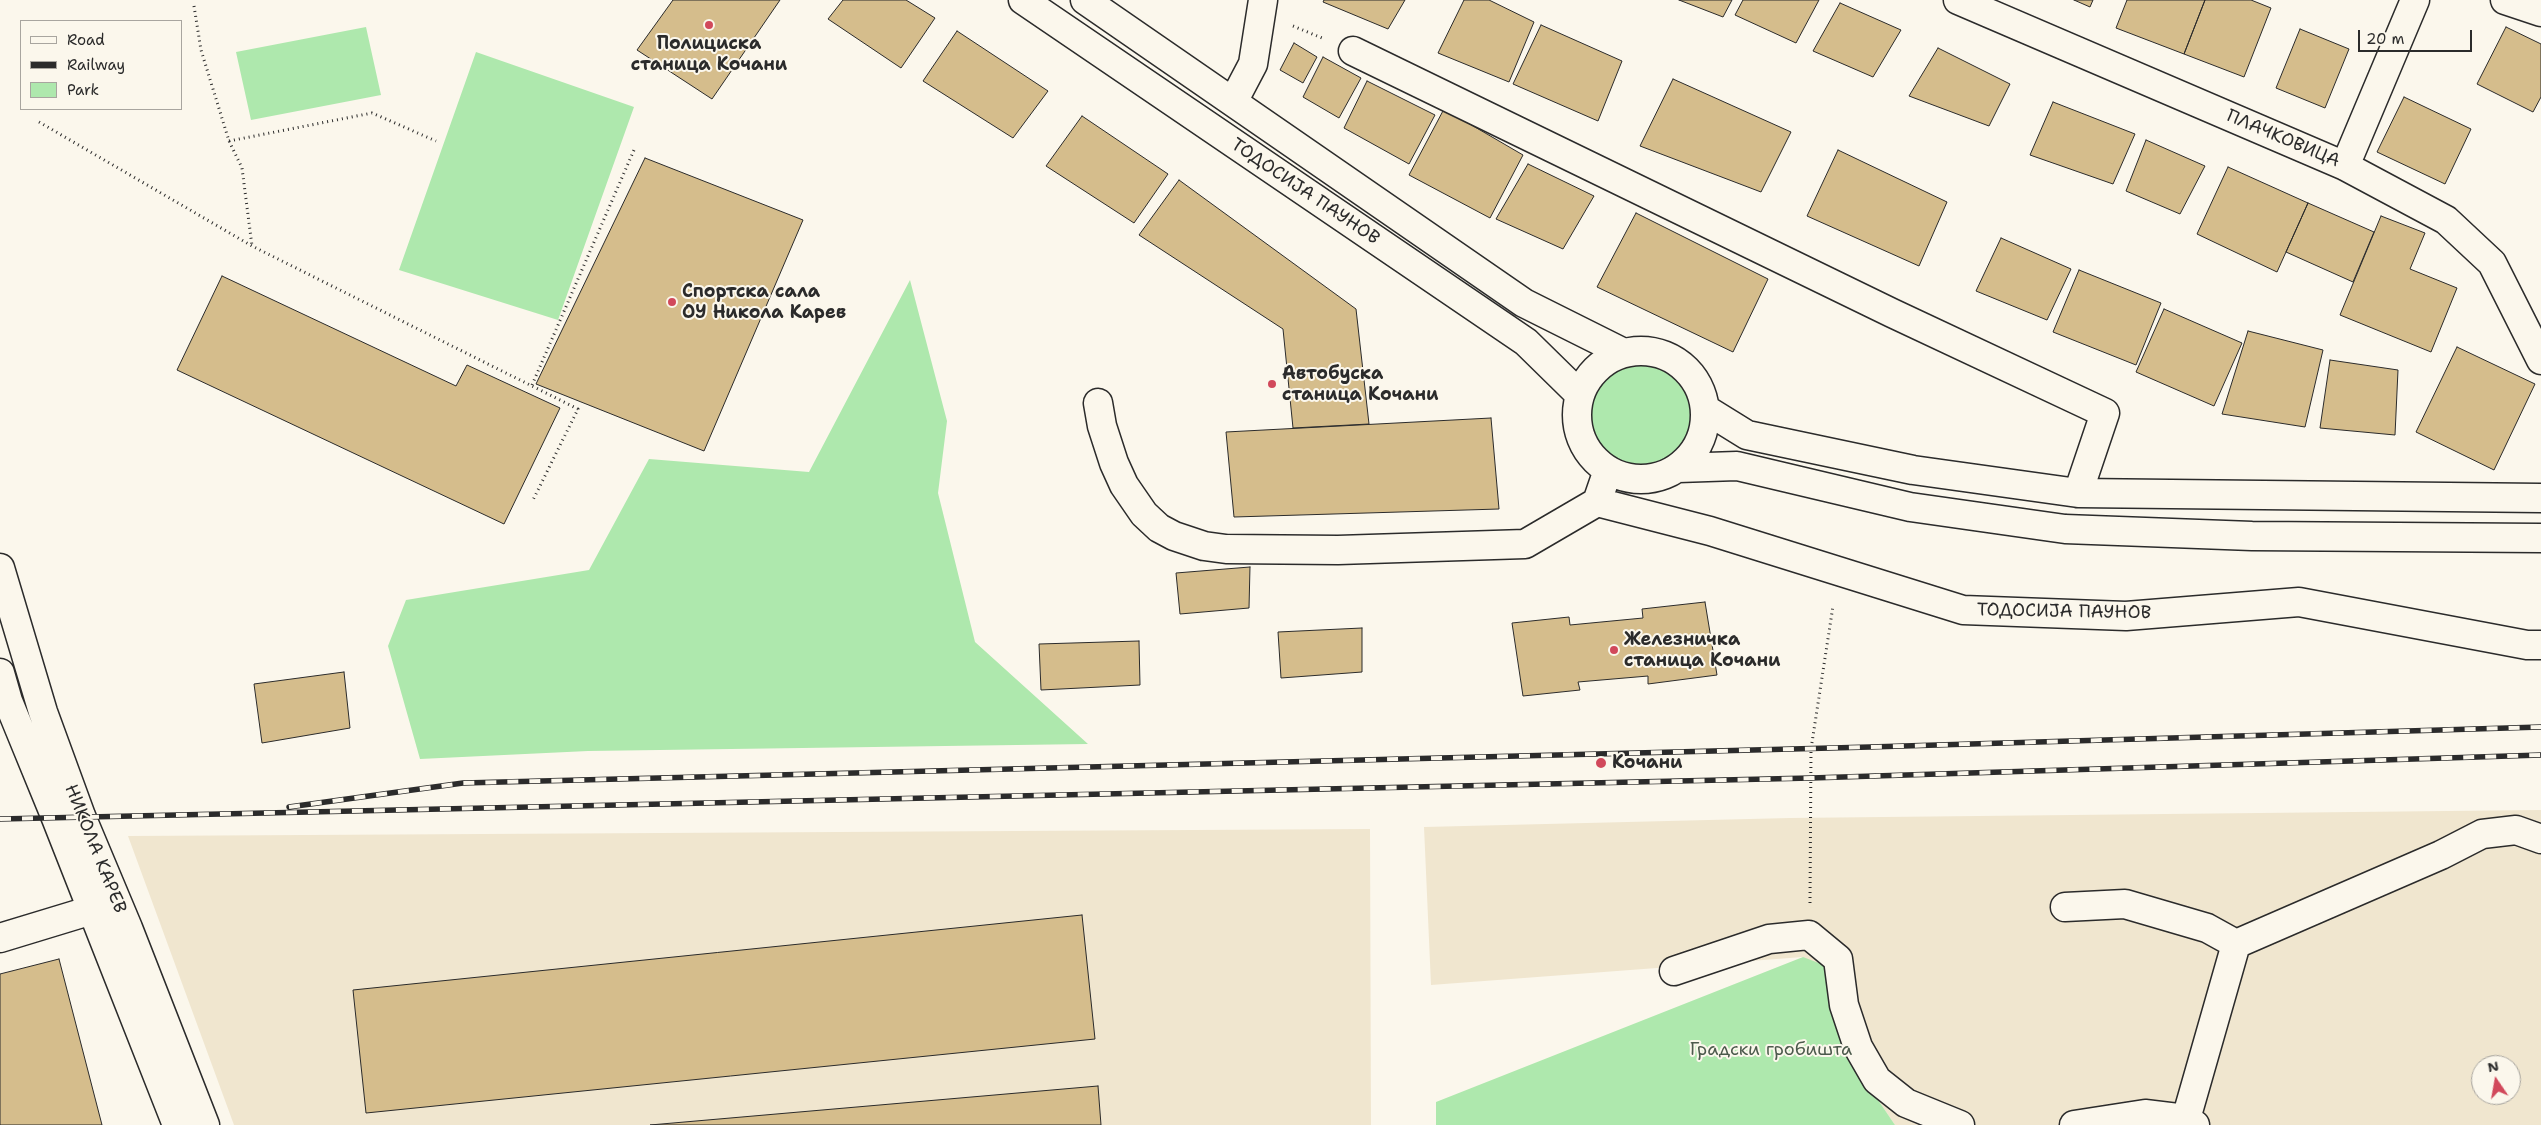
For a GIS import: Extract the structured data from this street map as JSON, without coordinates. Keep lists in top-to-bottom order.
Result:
{
  "streets": {
    "street": ["ПЛАЧКОВИЦА", "ТОДОСИЈА ПАУНОВ", "НИКОЛА КАРЕВ"]
  },
  "parks": ["Градски гробишта"],
  "places": [
    "Полициска станица Кочани",
    "Спортска сала ОУ Никола Карев",
    "Автобуска станица Кочани",
    "Железничка станица Кочани",
    "Кочани"
  ],
  "legend": ["Road", "Railway", "Park"],
  "scale_bar": "20 m",
  "north": "top"
}
